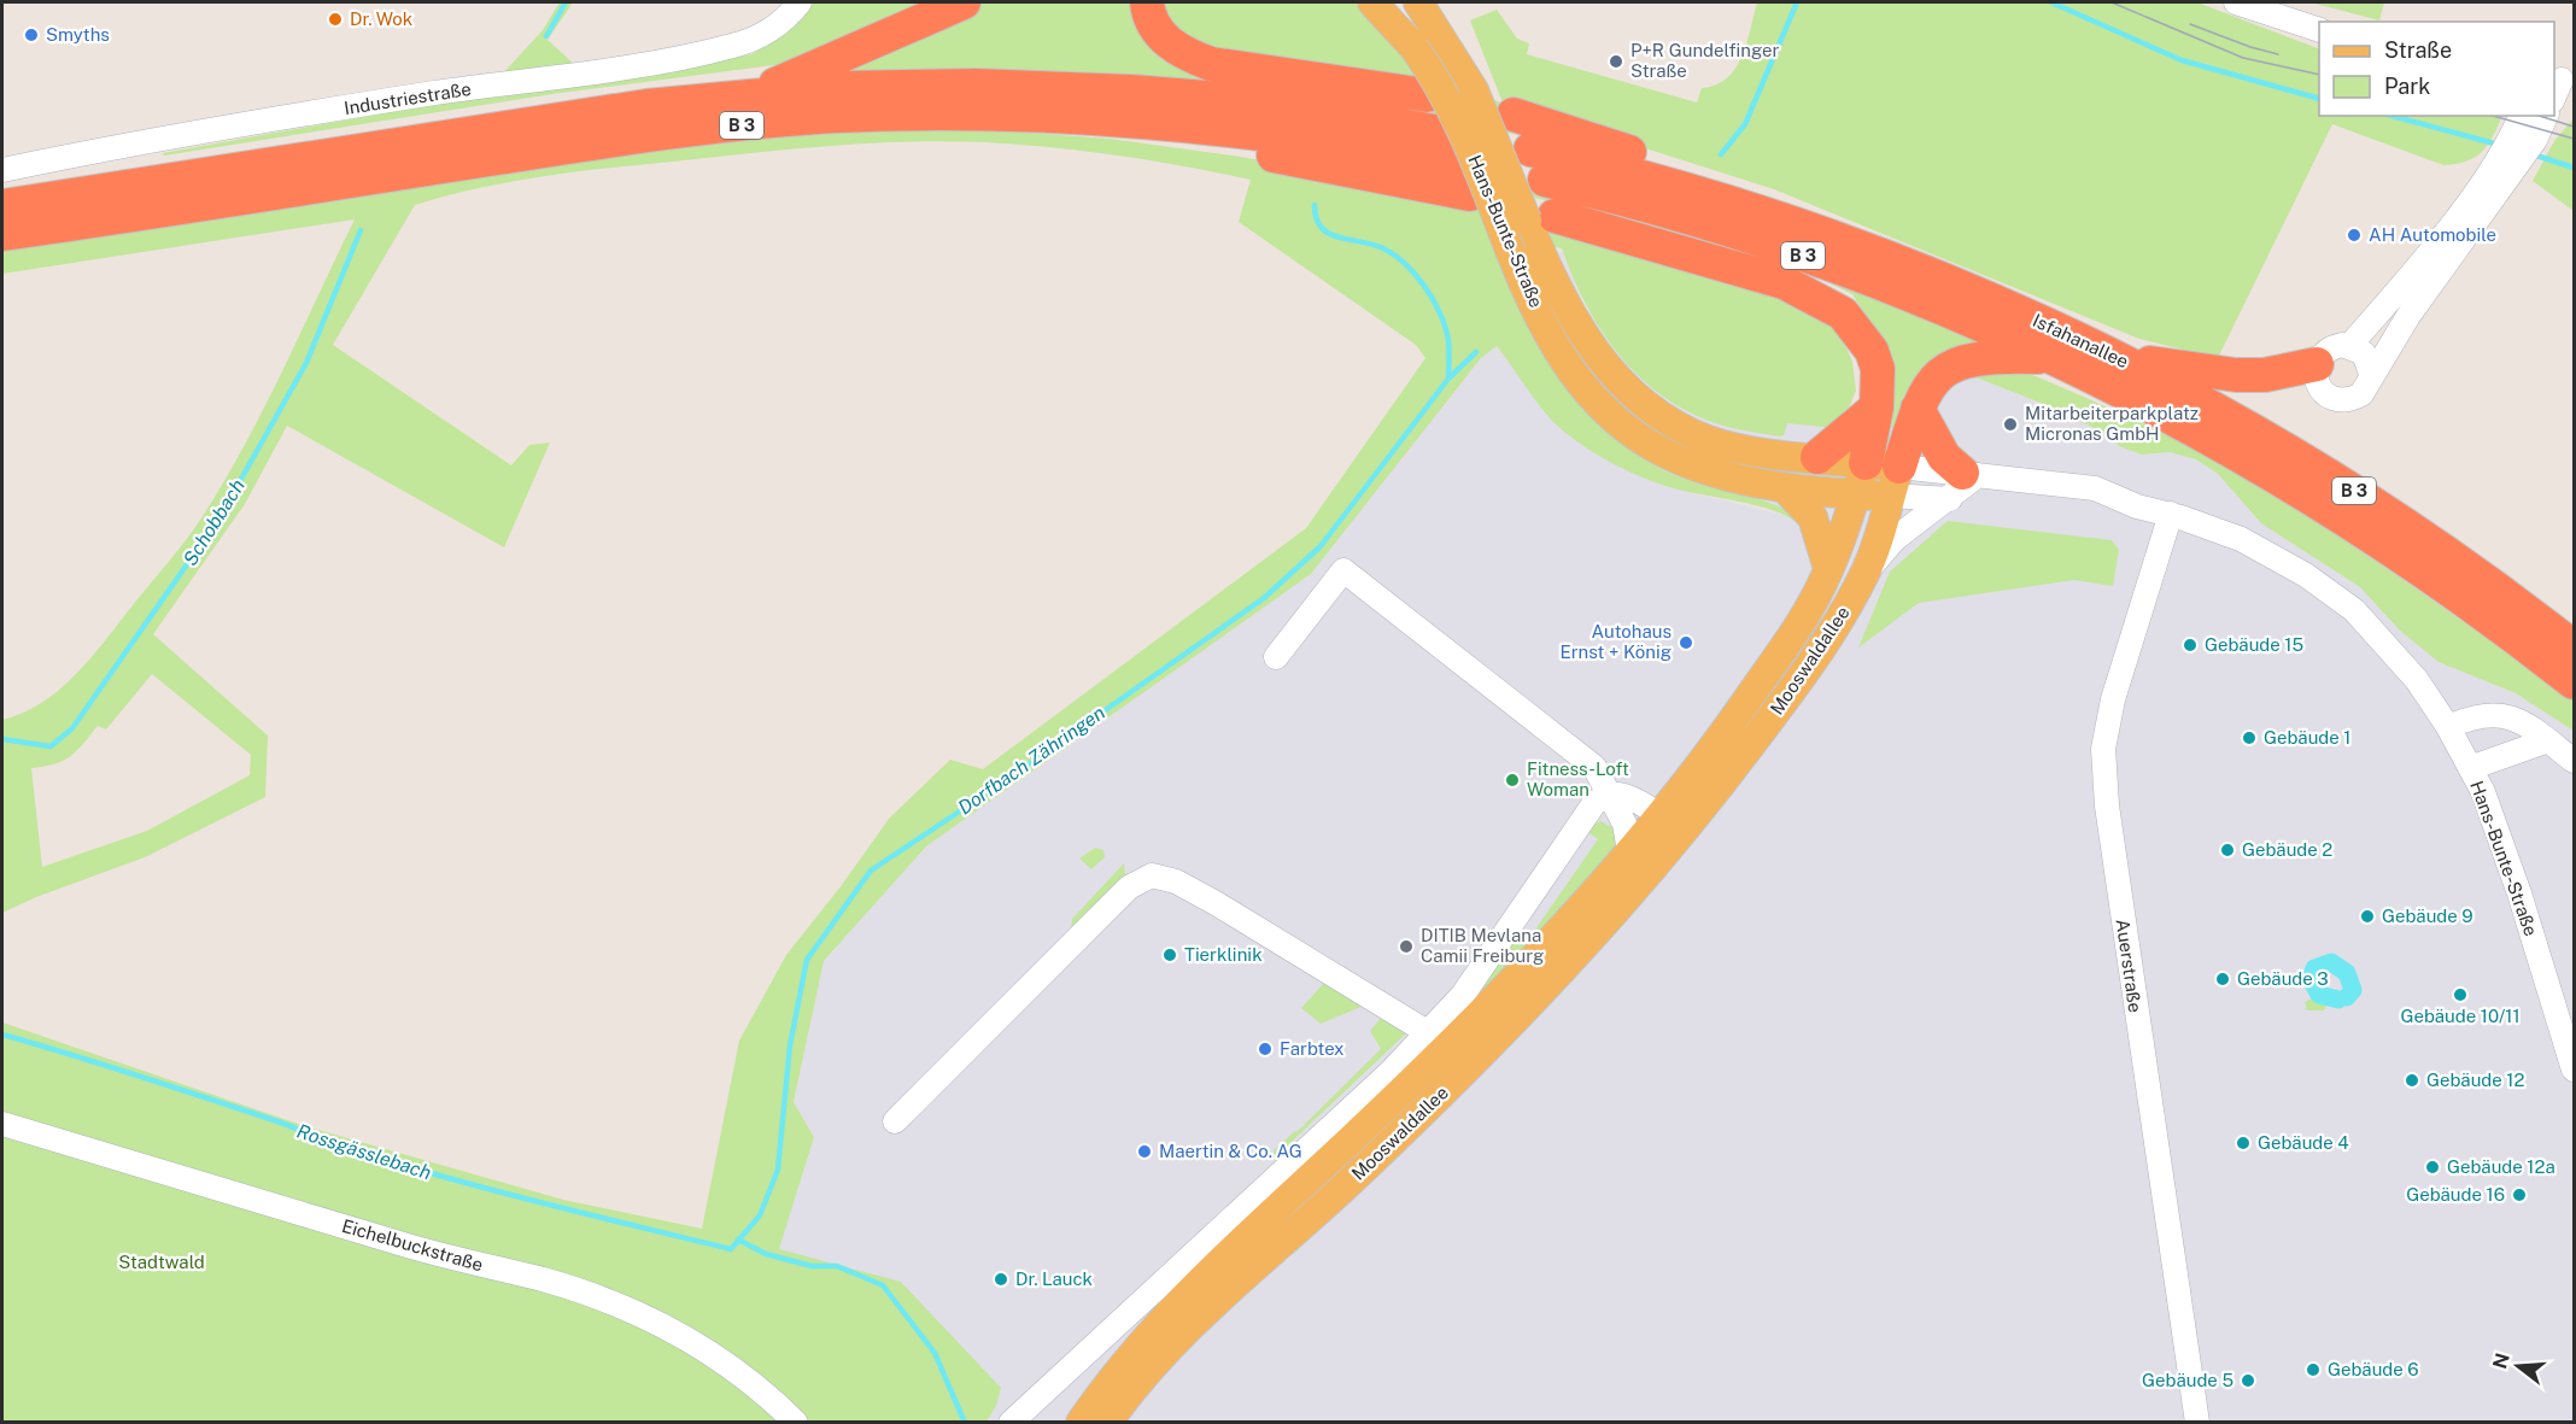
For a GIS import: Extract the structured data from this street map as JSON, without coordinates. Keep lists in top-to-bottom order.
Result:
{
  "streets": {
    "highway": ["B 3", "Isfahanallee"],
    "main road": ["Hans-Bunte-Straße", "Mooswaldallee"],
    "street": ["Industriestraße", "Auerstraße", "Eichelbuckstraße"]
  },
  "crossings": [
    ["Hans-Bunte-Straße", "Mooswaldallee"],
    ["Hans-Bunte-Straße", "Auerstraße"]
  ],
  "water": ["Schobbach", "Dorfbach Zähringen", "Rossgässlebach"],
  "parks": ["Stadtwald"],
  "places": [
    "Dr. Wok",
    "Smyths",
    "P+R Gundelfinger Straße",
    "AH Automobile",
    "Mitarbeiterparkplatz Micronas GmbH",
    "Autohaus Ernst + König",
    "Gebäude 15",
    "Gebäude 1",
    "Fitness-Loft Woman",
    "Gebäude 2",
    "Gebäude 9",
    "DITIB Mevlana Camii Freiburg",
    "Tierklinik",
    "Gebäude 3",
    "Gebäude 10/11",
    "Farbtex",
    "Gebäude 12",
    "Gebäude 4",
    "Maertin & Co. AG",
    "Gebäude 12a",
    "Gebäude 16",
    "Dr. Lauck",
    "Gebäude 6",
    "Gebäude 5"
  ],
  "legend": ["Straße", "Park"],
  "north": "left"
}
